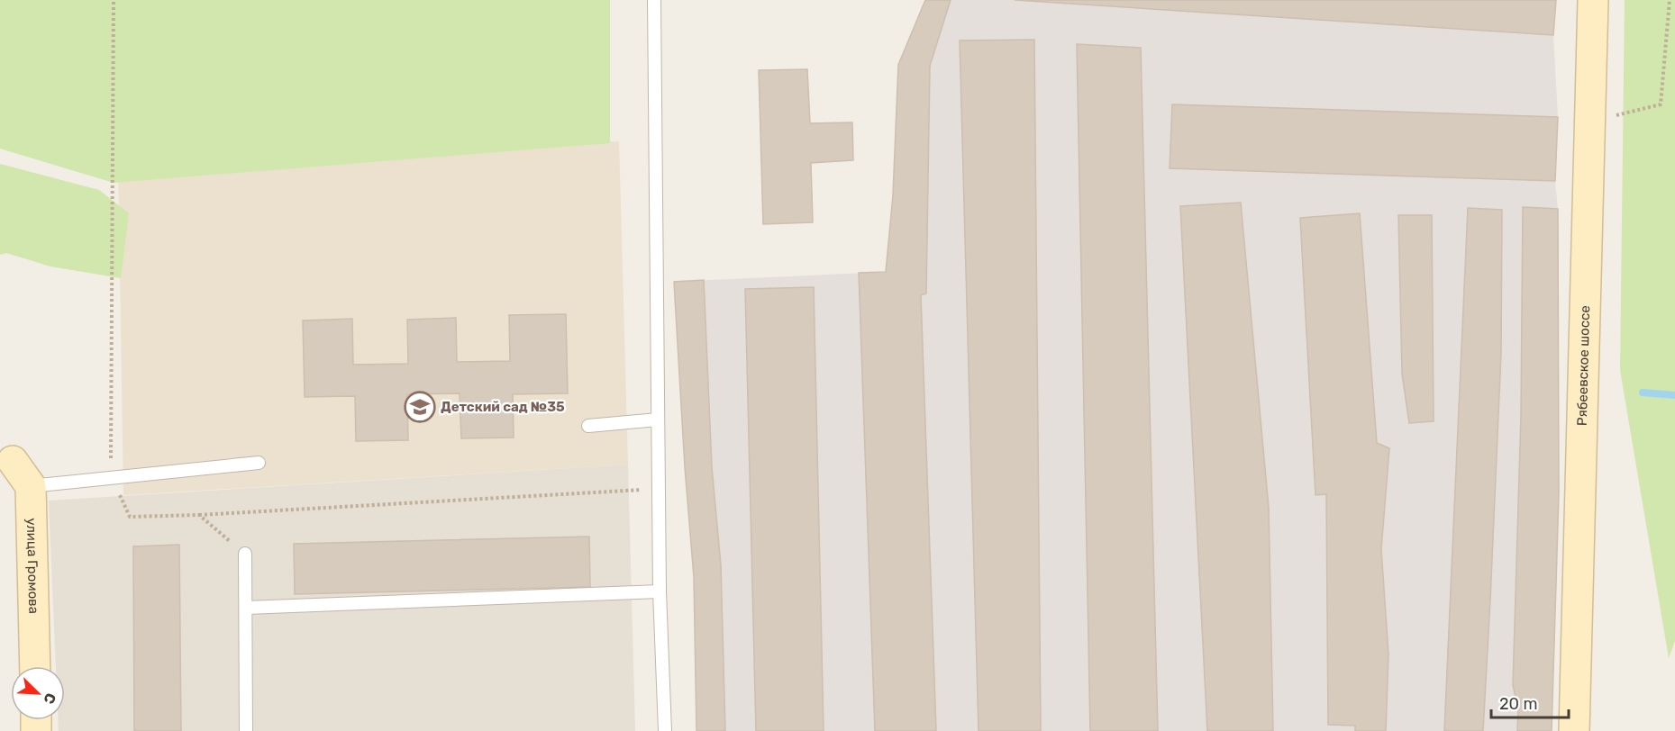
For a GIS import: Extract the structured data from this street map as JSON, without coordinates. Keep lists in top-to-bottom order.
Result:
{
  "streets": {
    "street": ["Рябеевское шоссе", "улица Громова"]
  },
  "places": {
    "school or university": ["Детский сад №35"]
  },
  "scale_bar": "20 m",
  "north": "bottom right"
}
